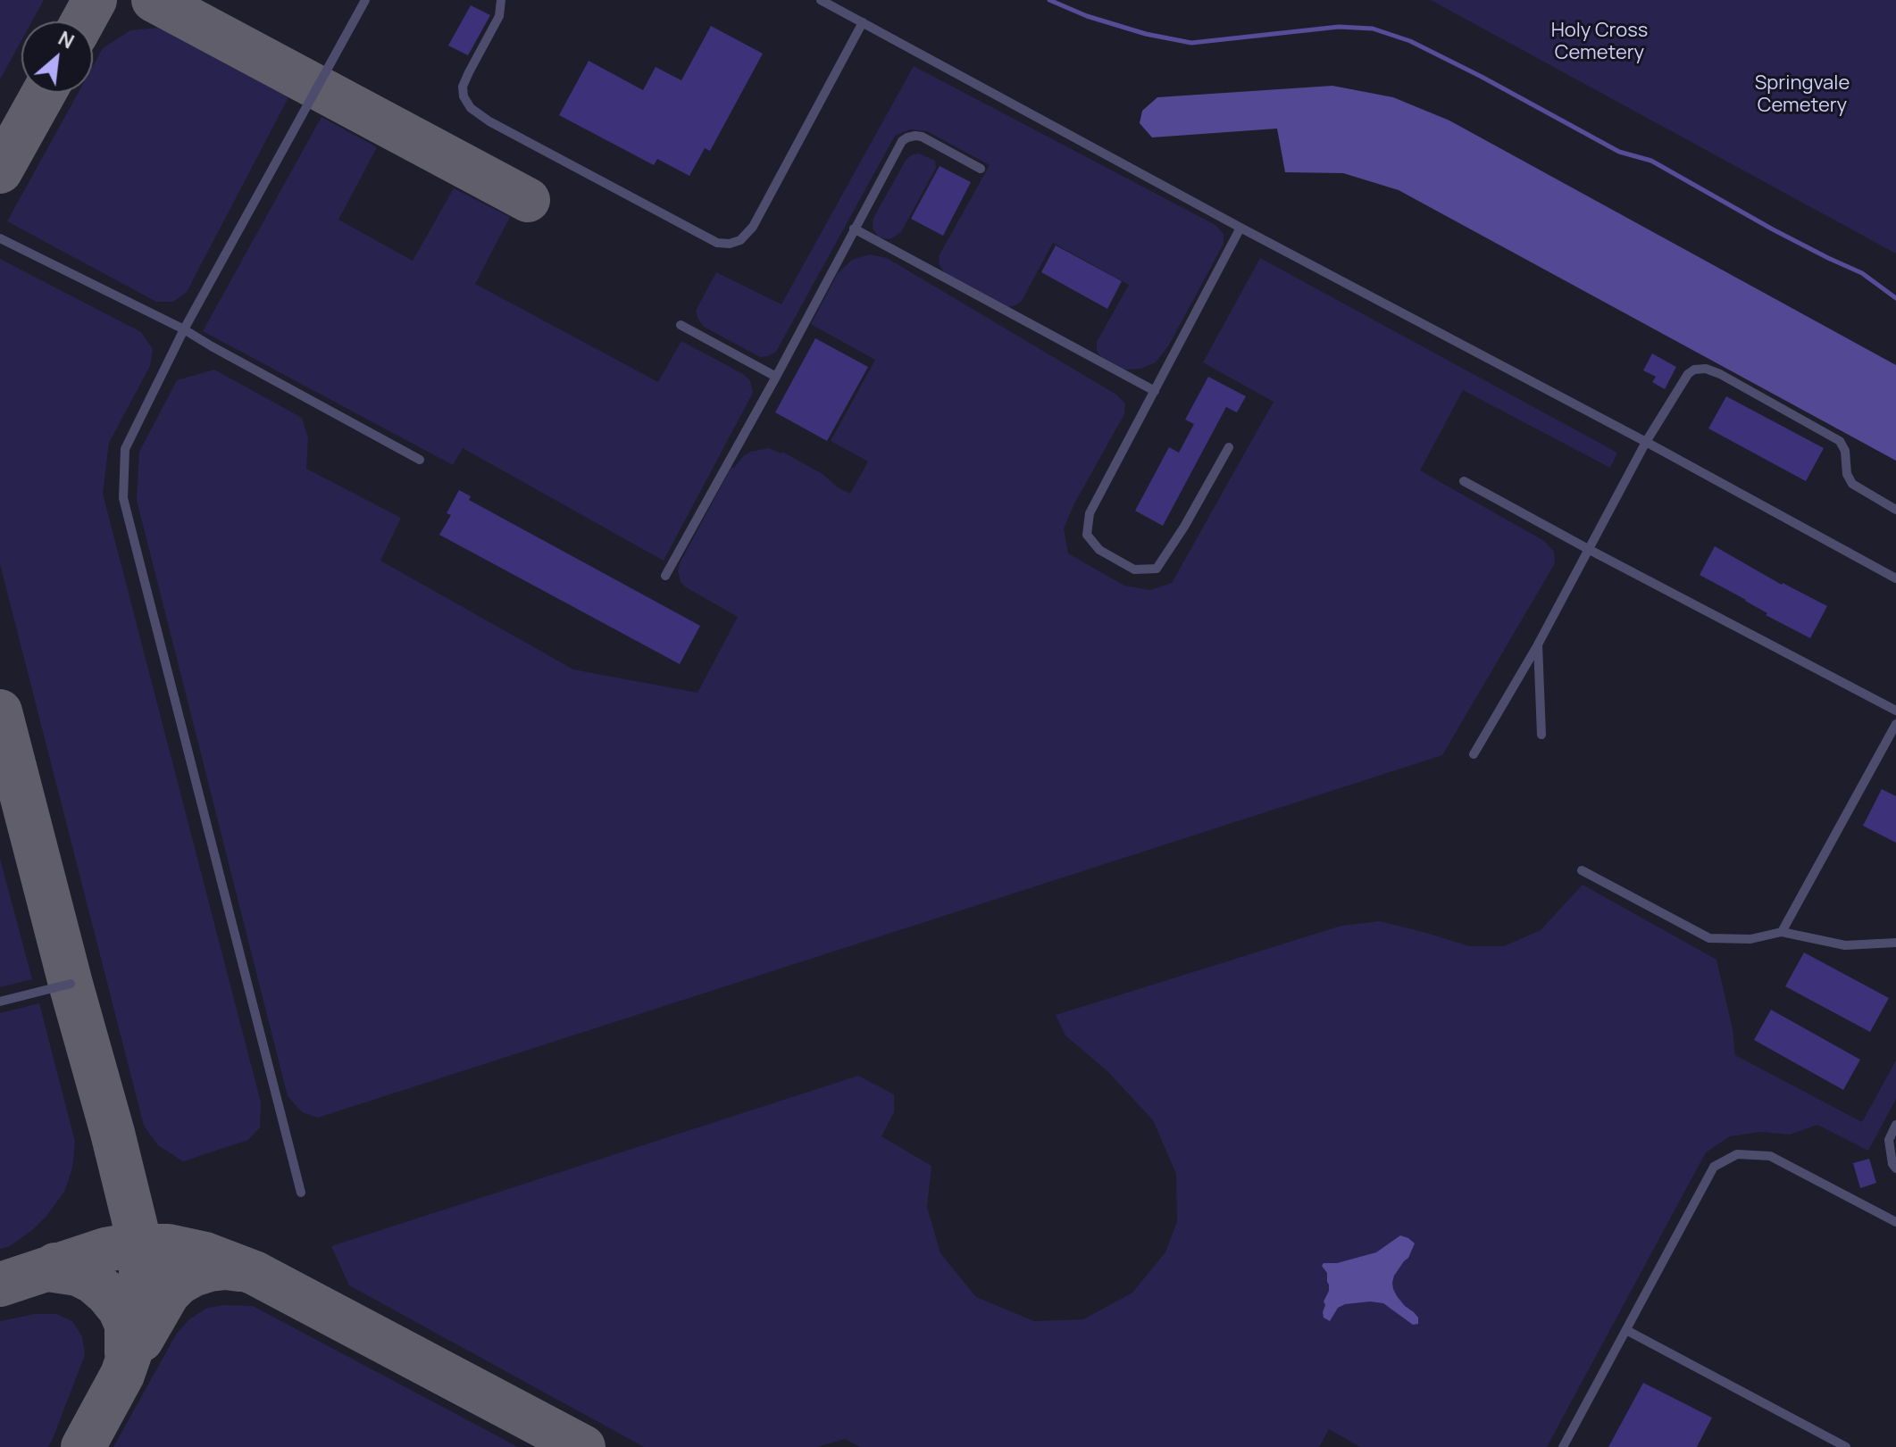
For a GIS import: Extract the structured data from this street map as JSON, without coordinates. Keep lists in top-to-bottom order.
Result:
{
  "parks": ["Holy Cross Cemetery", "Springvale Cemetery"],
  "north": "top right"
}
